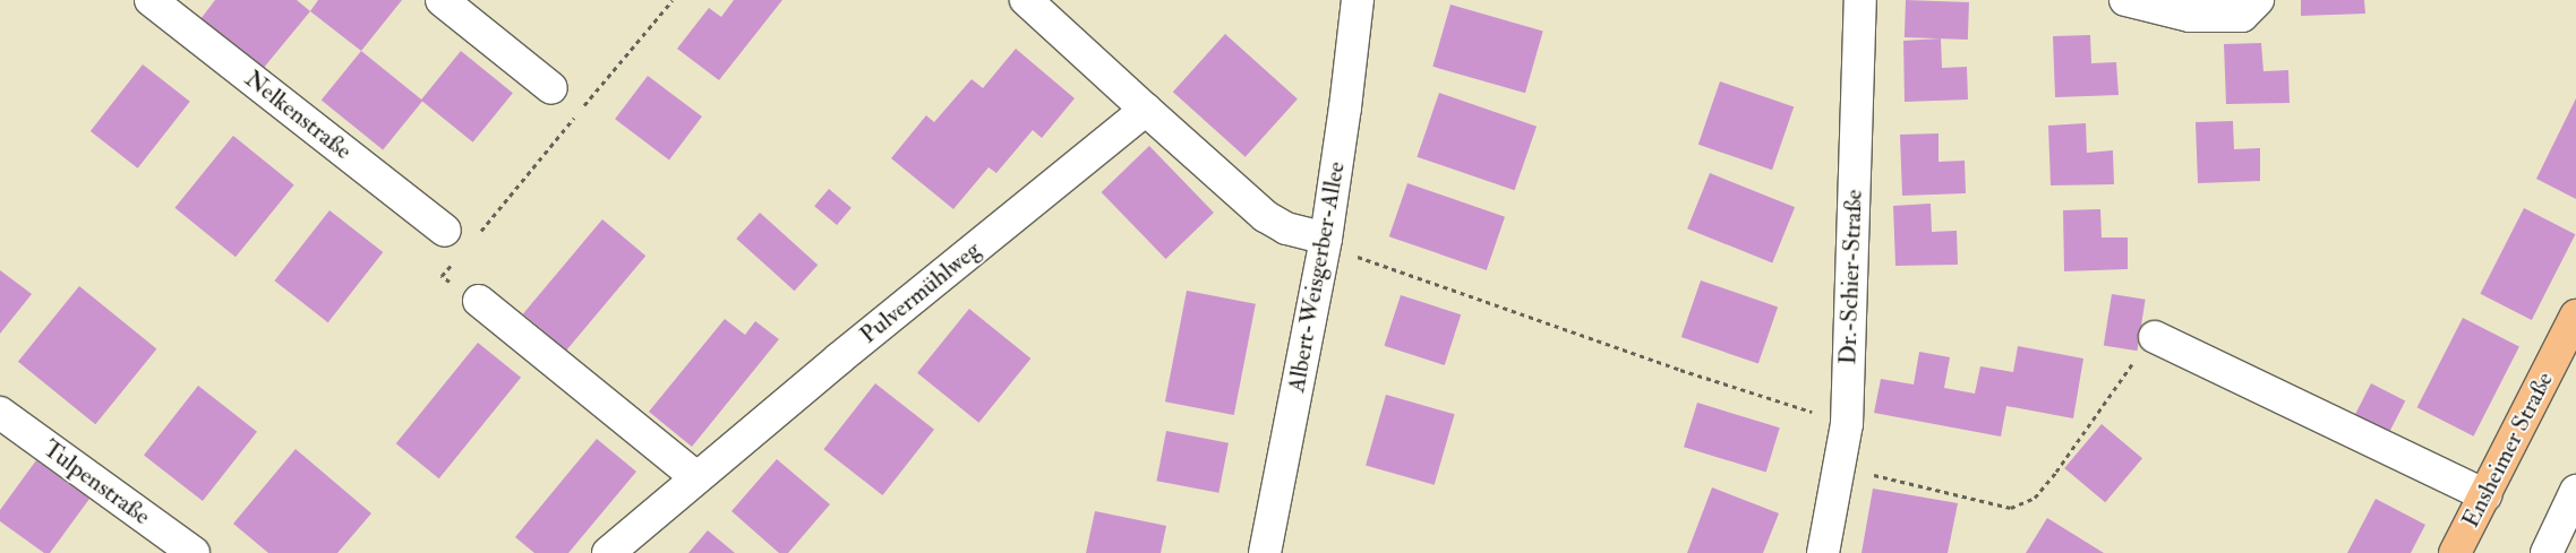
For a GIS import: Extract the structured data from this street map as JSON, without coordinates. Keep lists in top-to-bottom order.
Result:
{
  "streets": {
    "main road": ["Ensheimer Straße"],
    "street": [
      "Nelkenstraße",
      "Albert-Weisgerber-Allee",
      "Dr.-Schier-Straße",
      "Pulvermühlweg",
      "Tulpenstraße"
    ]
  }
}
